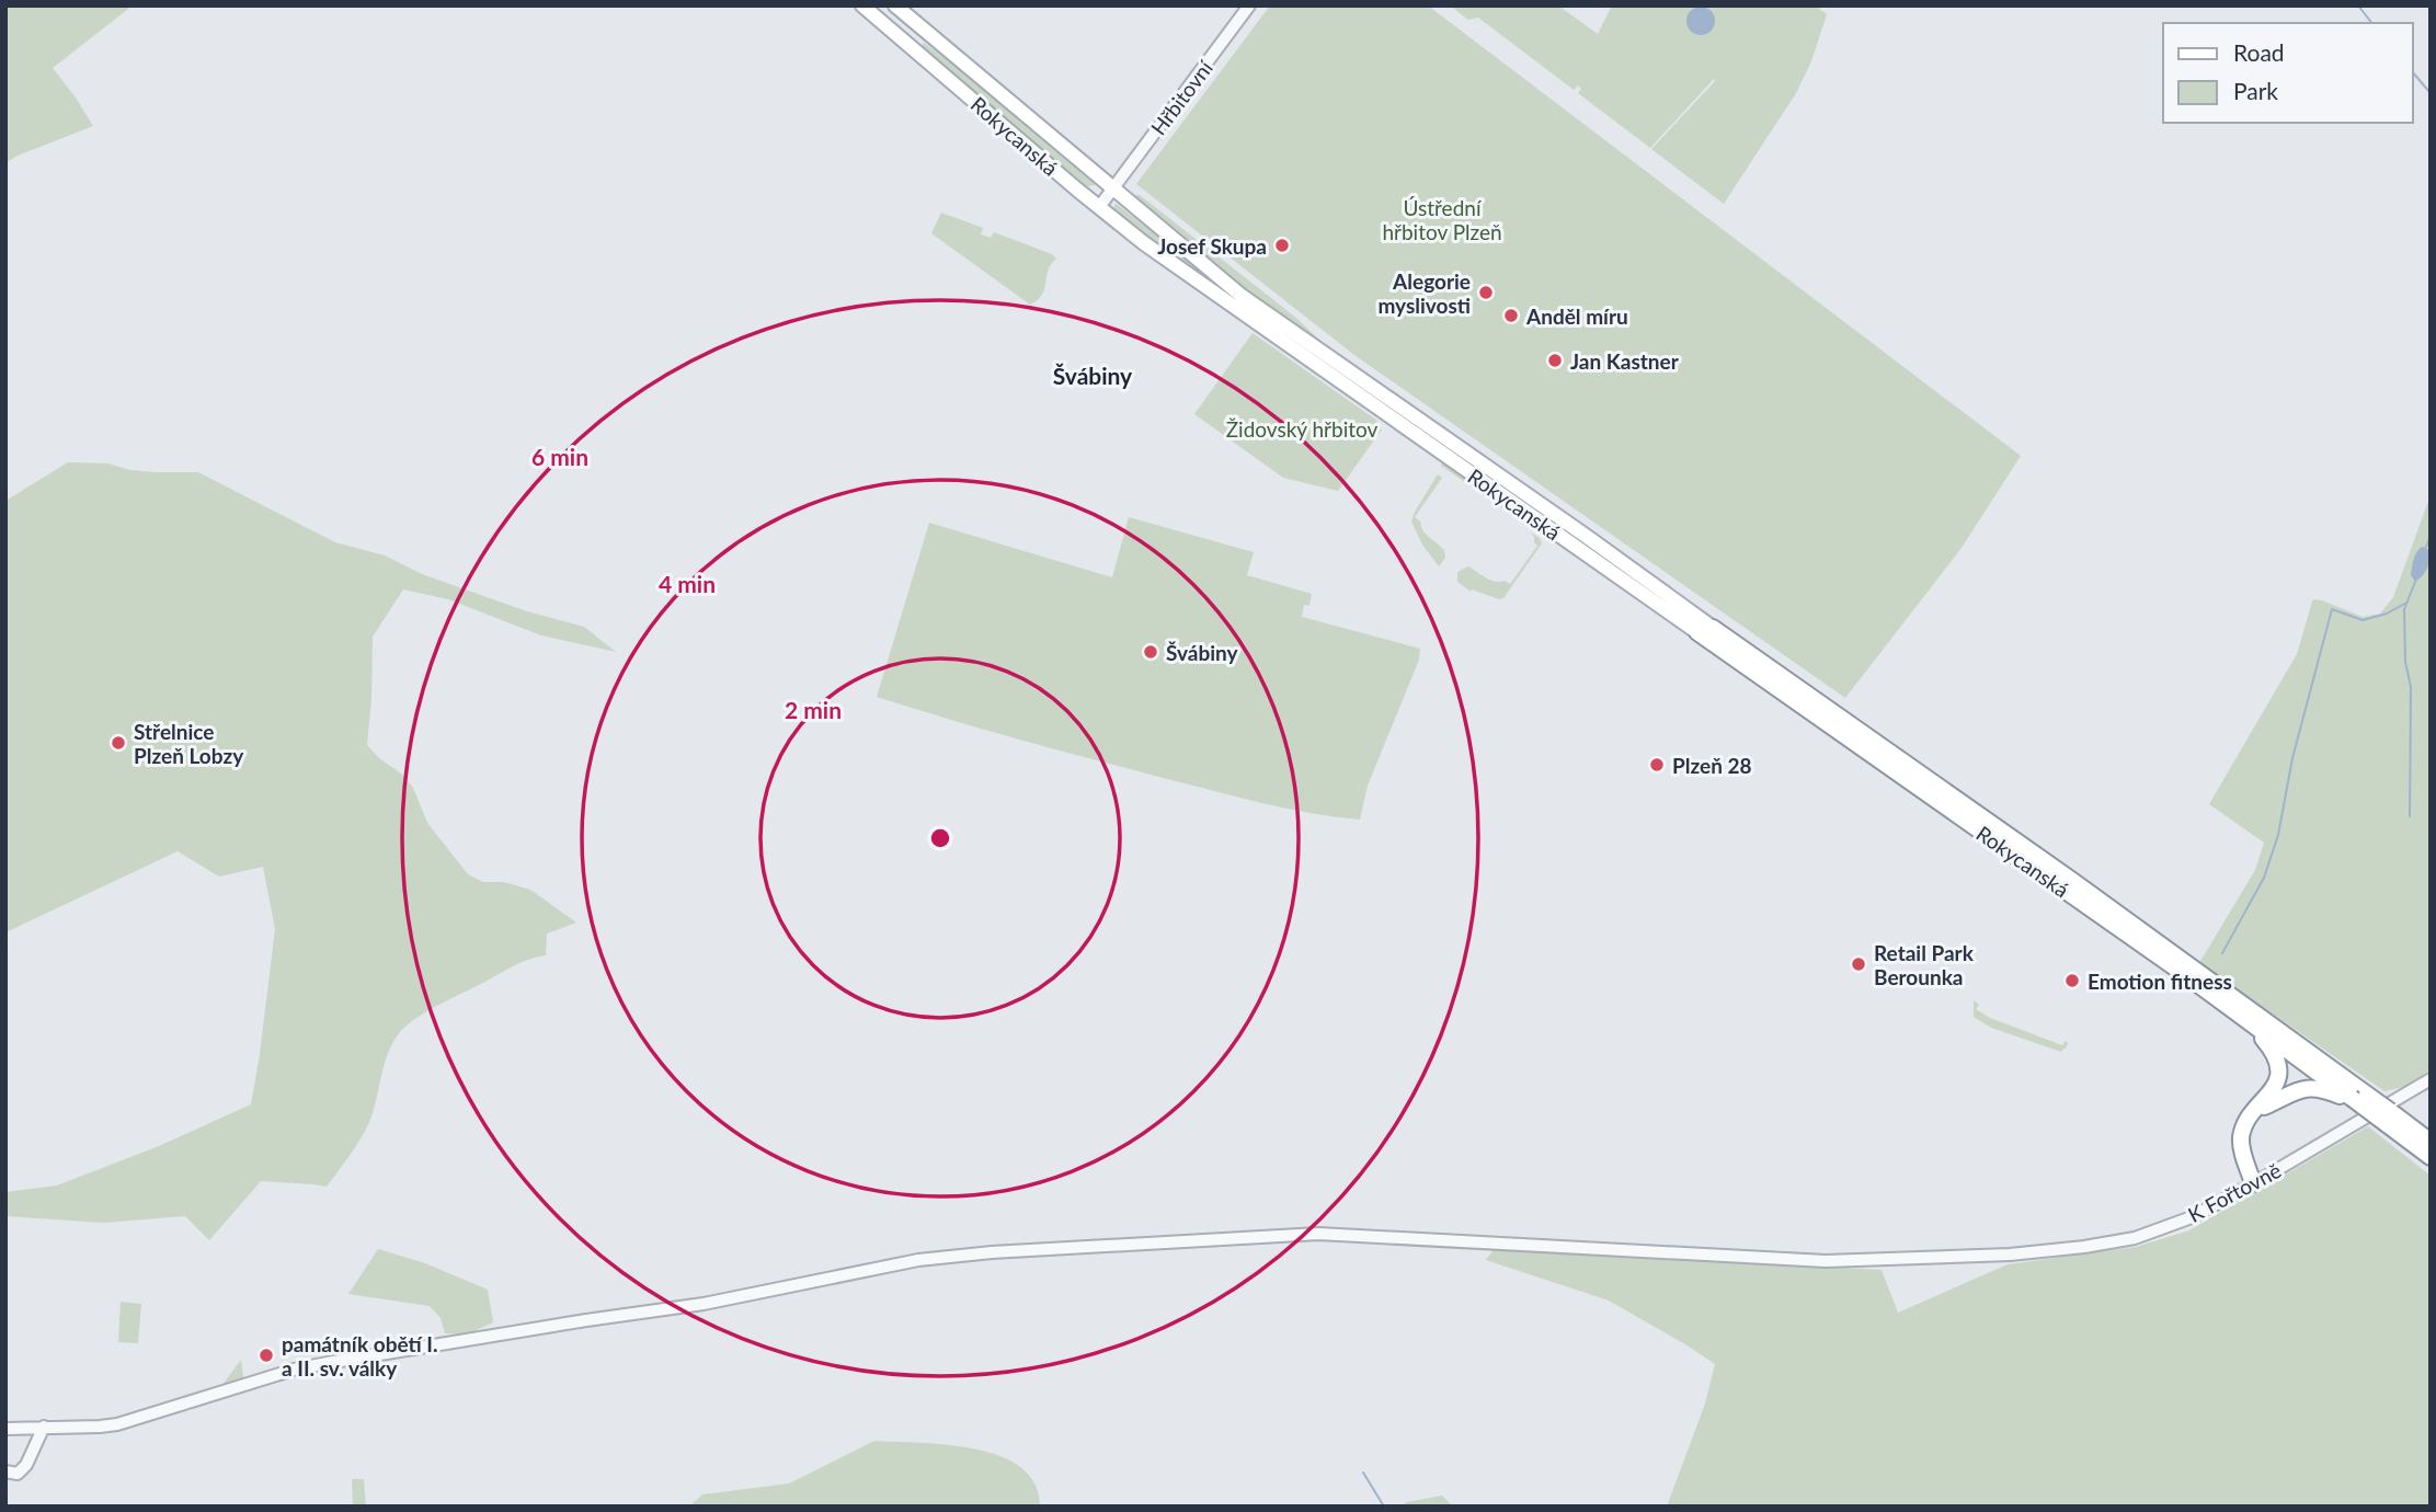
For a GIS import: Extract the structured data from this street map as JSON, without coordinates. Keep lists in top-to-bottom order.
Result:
{
  "streets": {
    "highway": ["Rokycanská"],
    "street": ["Hřbitovní", "K Fořtovně"]
  },
  "crossings": [
    ["Hřbitovní", "Rokycanská"]
  ],
  "districts": ["Švábiny"],
  "parks": ["Ústřední hřbitov Plzeň", "Židovský hřbitov"],
  "places": [
    "Josef Skupa",
    "Alegorie myslivosti",
    "Anděl míru",
    "Jan Kastner",
    "Švábiny",
    "Střelnice Plzeň Lobzy",
    "Plzeň 28",
    "Retail Park Berounka",
    "Emotion fitness",
    "památník obětí I. a II. sv. války"
  ],
  "legend": ["Road", "Park"],
  "rings": ["6 min", "4 min", "2 min"]
}
